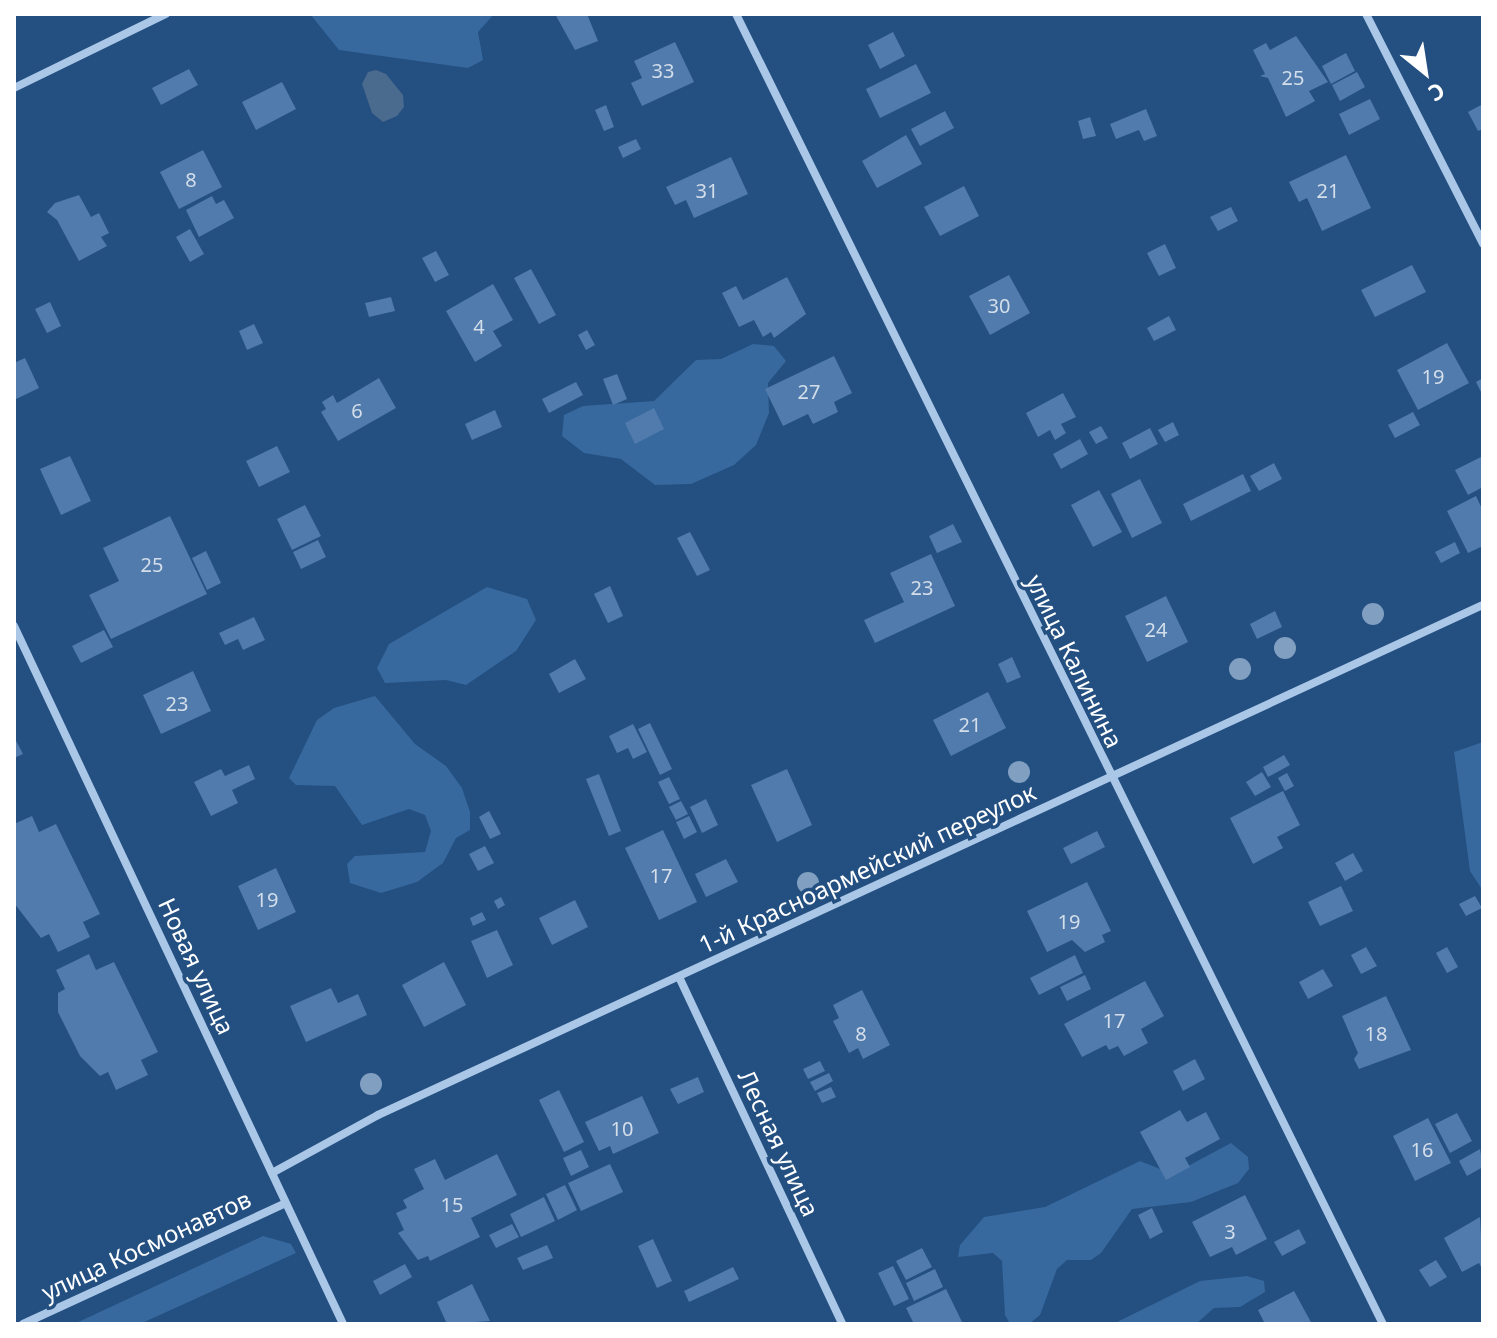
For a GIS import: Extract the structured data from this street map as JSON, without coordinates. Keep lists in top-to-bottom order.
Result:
{
  "streets": {
    "street": [
      "улица Калинина",
      "1-й Красноармейский переулок",
      "Новая улица",
      "Лесная улица",
      "улица Космонавтов"
    ]
  },
  "crossings": [
    ["улица Калинина", "1-й Красноармейский переулок"],
    ["1-й Красноармейский переулок", "Новая улица"],
    ["1-й Красноармейский переулок", "Лесная улица"],
    ["Новая улица", "улица Космонавтов"]
  ],
  "house_numbers": [
    "33",
    "25",
    "8",
    "31",
    "21",
    "30",
    "4",
    "19",
    "27",
    "6",
    "25",
    "23",
    "24",
    "23",
    "21",
    "17",
    "19",
    "19",
    "17",
    "8",
    "18",
    "10",
    "16",
    "15",
    "3"
  ],
  "north": "bottom right"
}
